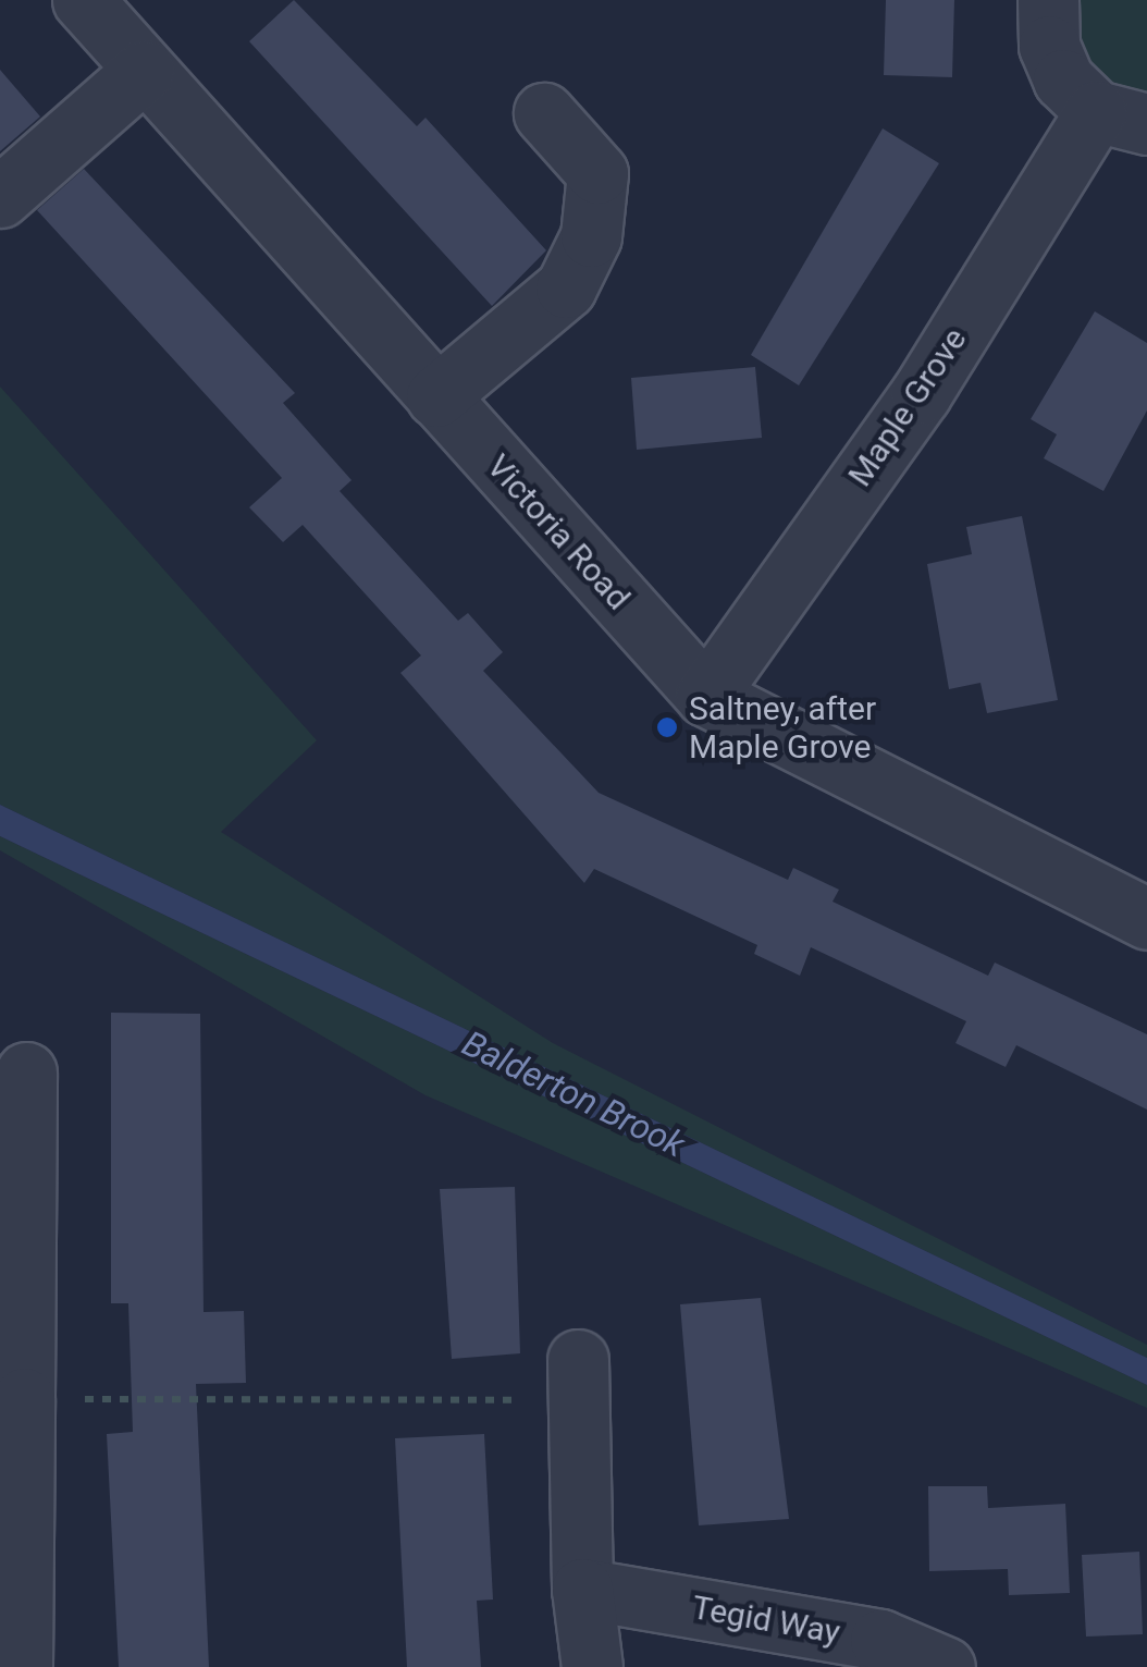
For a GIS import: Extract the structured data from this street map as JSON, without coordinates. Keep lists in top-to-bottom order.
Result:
{
  "streets": {
    "street": ["Maple Grove", "Victoria Road", "Tegid Way"]
  },
  "crossings": [
    ["Maple Grove", "Victoria Road"]
  ],
  "water": ["Balderton Brook"],
  "places": ["Saltney, after Maple Grove"]
}
